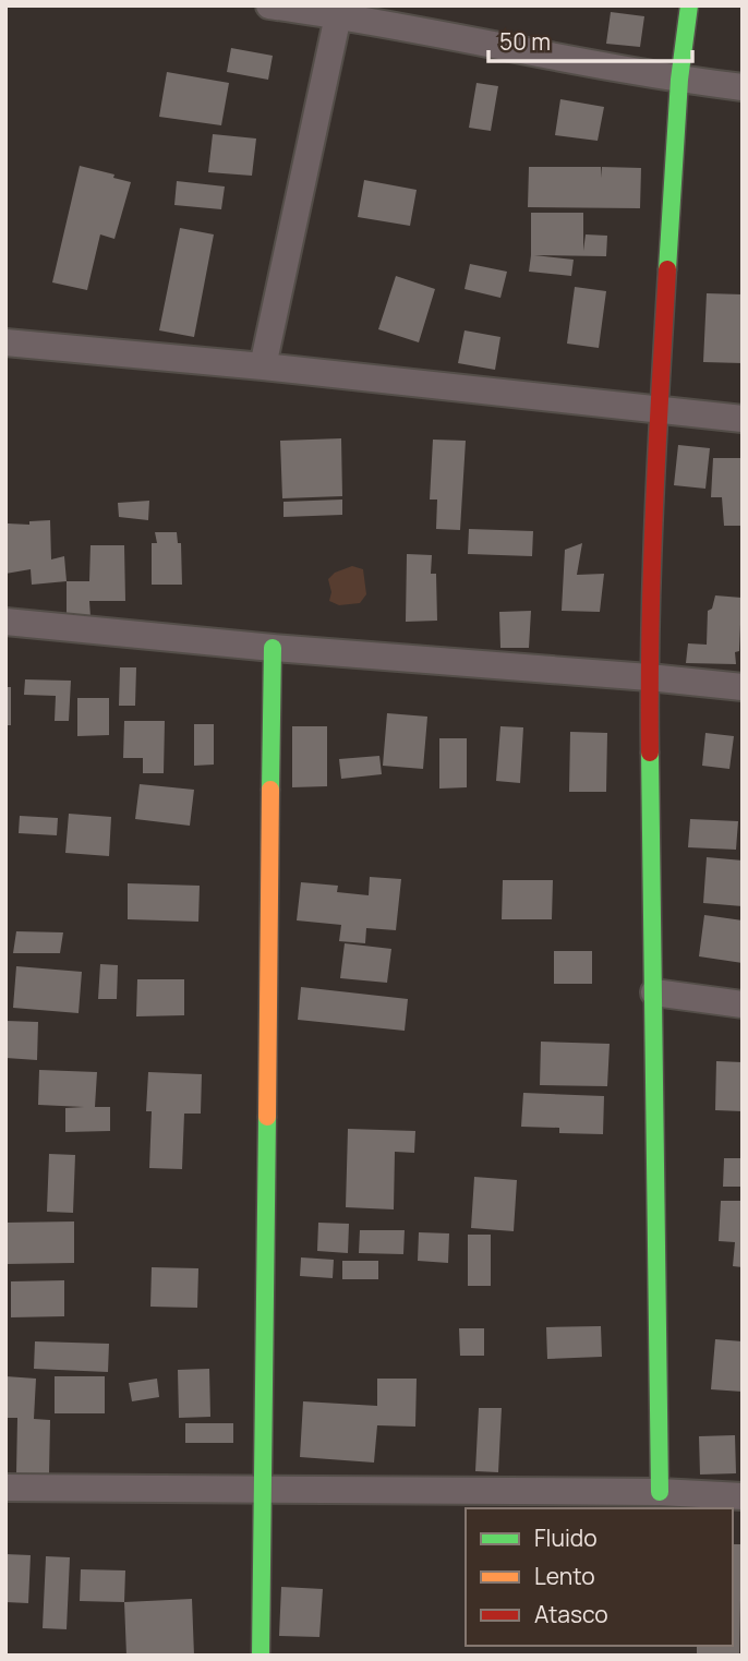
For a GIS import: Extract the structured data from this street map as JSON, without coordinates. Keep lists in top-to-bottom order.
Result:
{
  "legend": ["Fluido", "Lento", "Atasco"],
  "scale_bar": "50 m"
}
